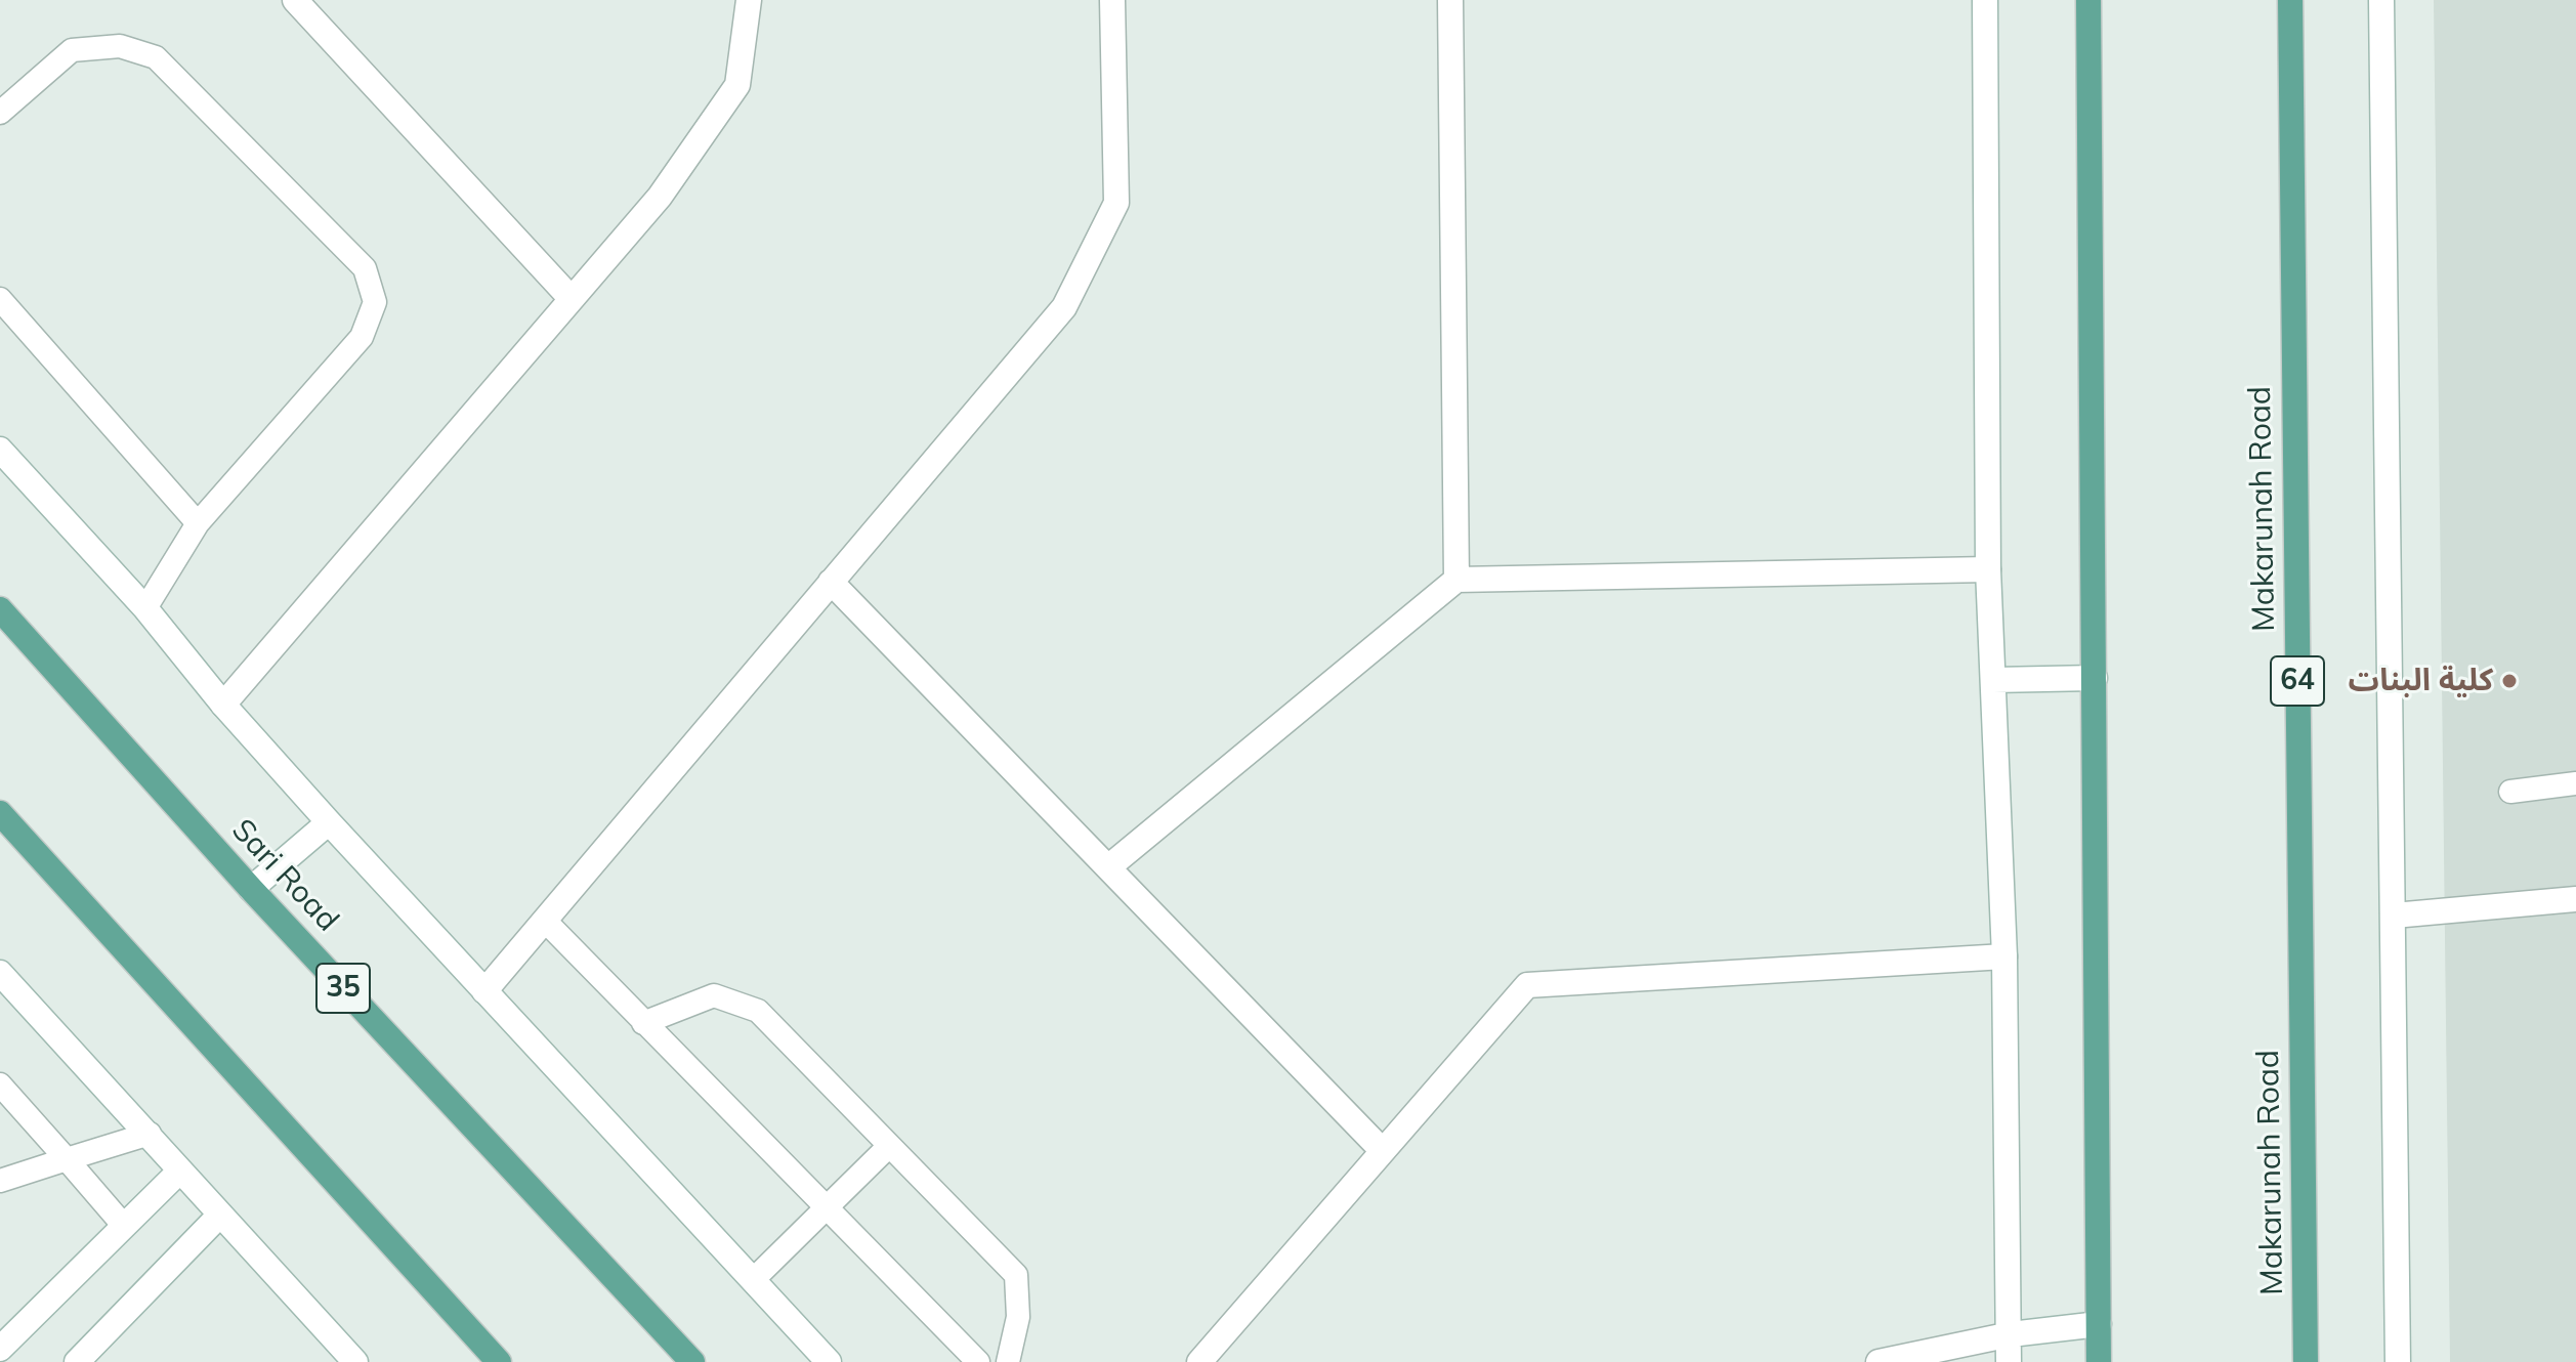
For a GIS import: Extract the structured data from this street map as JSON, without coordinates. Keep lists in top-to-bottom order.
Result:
{
  "streets": {
    "main road": [
      "Makarunah Road",
      "64",
      "Sari Road",
      "35"
    ]
  },
  "places": ["كلية البنات"]
}
